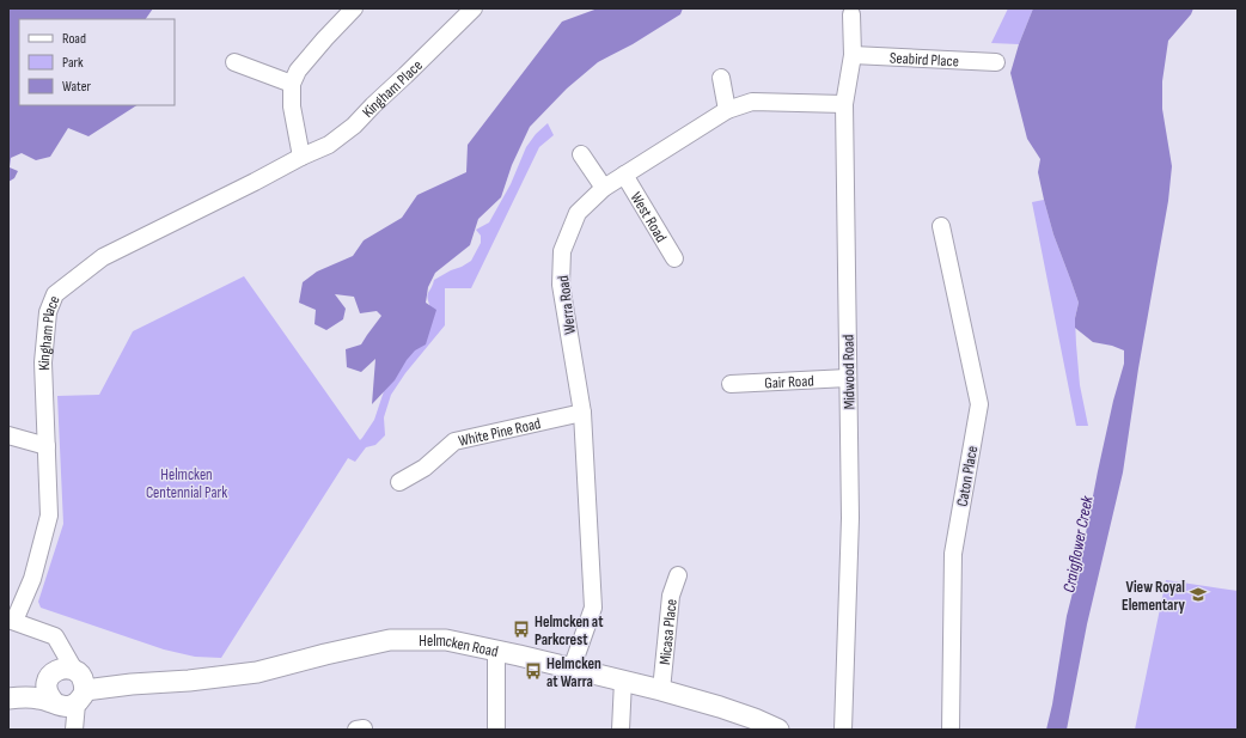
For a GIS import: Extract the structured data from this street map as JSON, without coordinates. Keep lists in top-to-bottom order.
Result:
{
  "streets": {
    "main road": ["Helmcken Road"],
    "street": [
      "Seabird Place",
      "Kingham Place",
      "West Road",
      "Werra Road",
      "Midwood Road",
      "Gair Road",
      "White Pine Road",
      "Caton Place",
      "Micasa Place"
    ]
  },
  "crossings": [
    ["Seabird Place", "Midwood Road"],
    ["West Road", "Werra Road"],
    ["Werra Road", "Midwood Road"],
    ["Werra Road", "White Pine Road"],
    ["Werra Road", "Helmcken Road"],
    ["Midwood Road", "Gair Road"],
    ["Micasa Place", "Helmcken Road"]
  ],
  "water": ["Craigflower Creek"],
  "parks": ["Helmcken Centennial Park"],
  "places": {
    "school or university": ["View Royal Elementary"],
    "bus stop": ["Helmcken at Parkcrest", "Helmcken at Warra"]
  },
  "legend": ["Road", "Park", "Water"]
}
